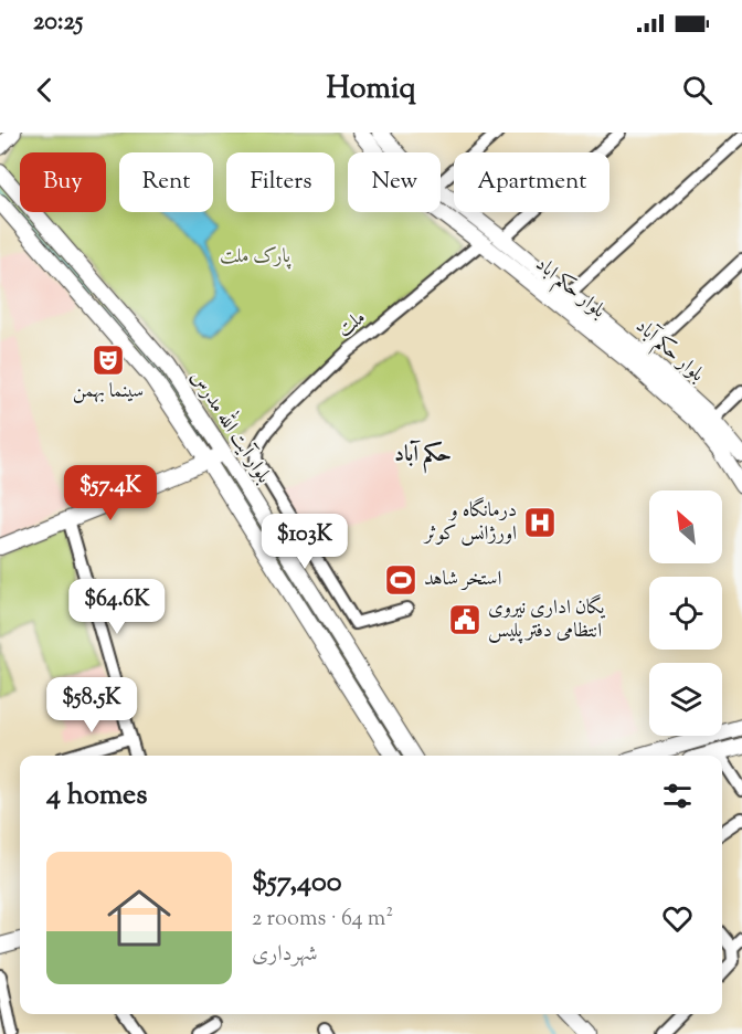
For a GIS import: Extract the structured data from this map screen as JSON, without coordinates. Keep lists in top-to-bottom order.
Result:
{
  "streets": {
    "main road": ["بلوار حکم اباد", "بلوار حکم آباد", "بلوار آیت الله مدرس"],
    "street": ["ملت"]
  },
  "crossings": [
    ["بلوار حکم اباد", "ملت"]
  ],
  "districts": ["حکم آباد"],
  "parks": ["پارک ملت"],
  "places": {
    "theatre": ["سینما بهمن"],
    "hospital": ["درمانگاه و اورژانس کوثر"],
    "sports": ["استخر شاهد"],
    "public building": ["یگان اداری نیروی انتظامی دفتر پلیس"]
  },
  "north": "top left",
  "page": {
    "status": "20:25",
    "header": "Homiq",
    "chip": [
      "Buy",
      "Rent",
      "Filters",
      "New",
      "Apartment"
    ],
    "price": [
      "$57.4K",
      "$103K",
      "$64.6K",
      "$58.5K"
    ],
    "heading": "4 homes",
    "list": [
      {
        "name": "$57,400",
        "note": "2 rooms · 64 m² · شهرداری"
      }
    ]
  }
}
